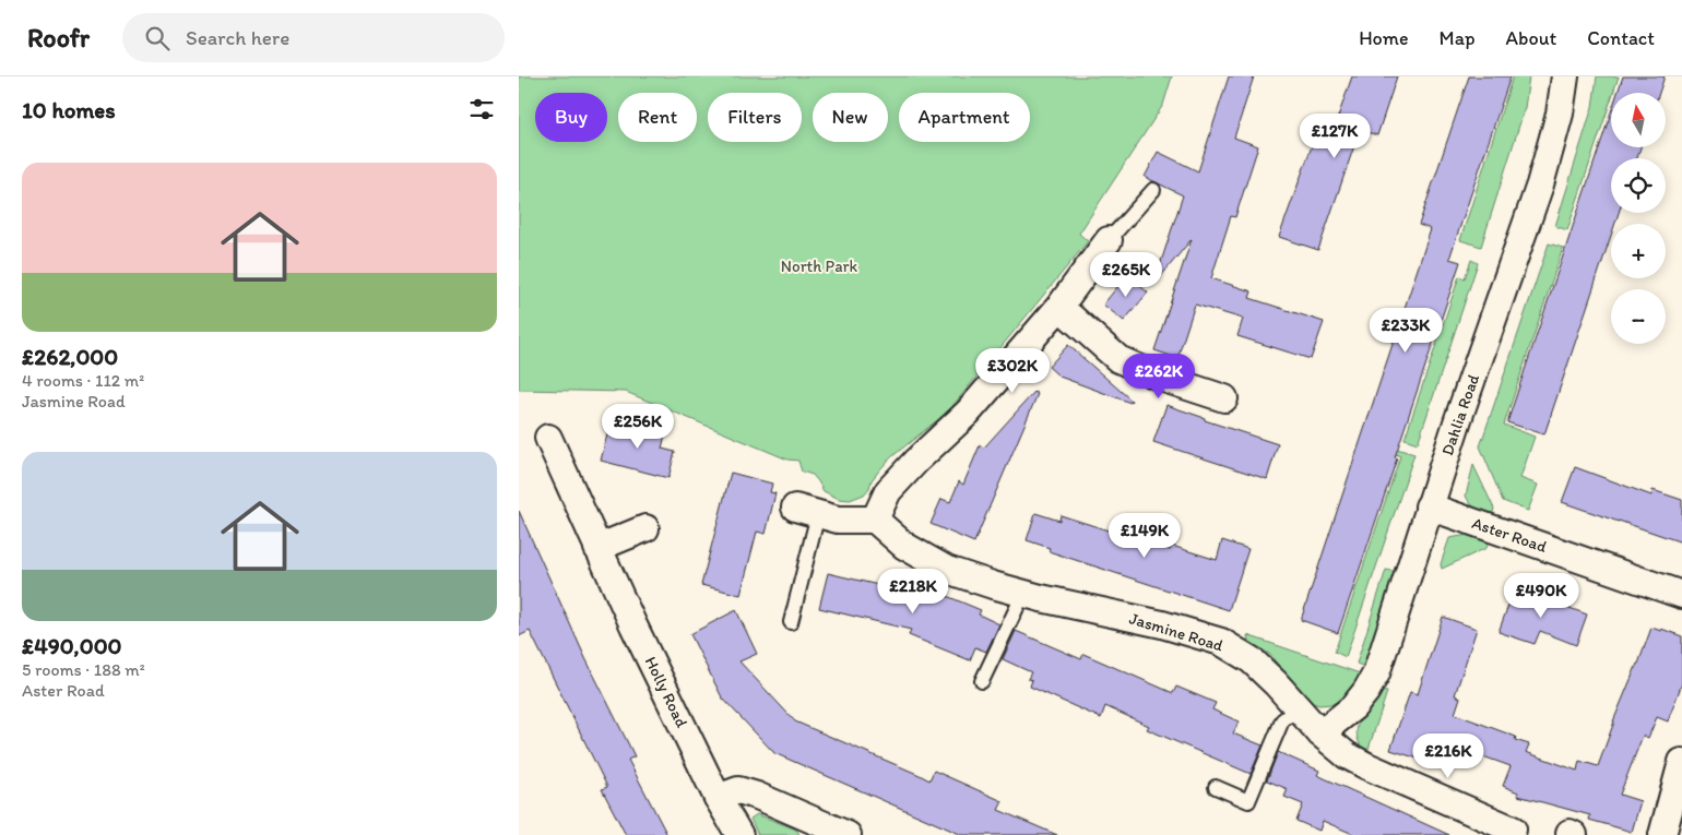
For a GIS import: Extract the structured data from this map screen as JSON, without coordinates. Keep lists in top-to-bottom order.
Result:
{
  "streets": {
    "street": [
      "Dahlia Road",
      "Aster Road",
      "Jasmine Road",
      "Holly Road"
    ]
  },
  "crossings": [
    ["Dahlia Road", "Aster Road"],
    ["Dahlia Road", "Jasmine Road"]
  ],
  "parks": ["North Park"],
  "north": "top",
  "page": {
    "header": "Roofr",
    "search": "Search here",
    "nav": [
      "Home",
      "Map",
      "About",
      "Contact"
    ],
    "heading": "10 homes",
    "map_buttons": ["+", "−"],
    "chip": [
      "Buy",
      "Rent",
      "Filters",
      "New",
      "Apartment"
    ],
    "price": [
      "£127K",
      "£265K",
      "£233K",
      "£302K",
      "£262K",
      "£256K",
      "£149K",
      "£218K",
      "£490K",
      "£216K"
    ],
    "list": [
      {
        "name": "£262,000",
        "note": "4 rooms · 112 m² · Jasmine Road"
      },
      {
        "name": "£490,000",
        "note": "5 rooms · 188 m² · Aster Road"
      }
    ]
  }
}
